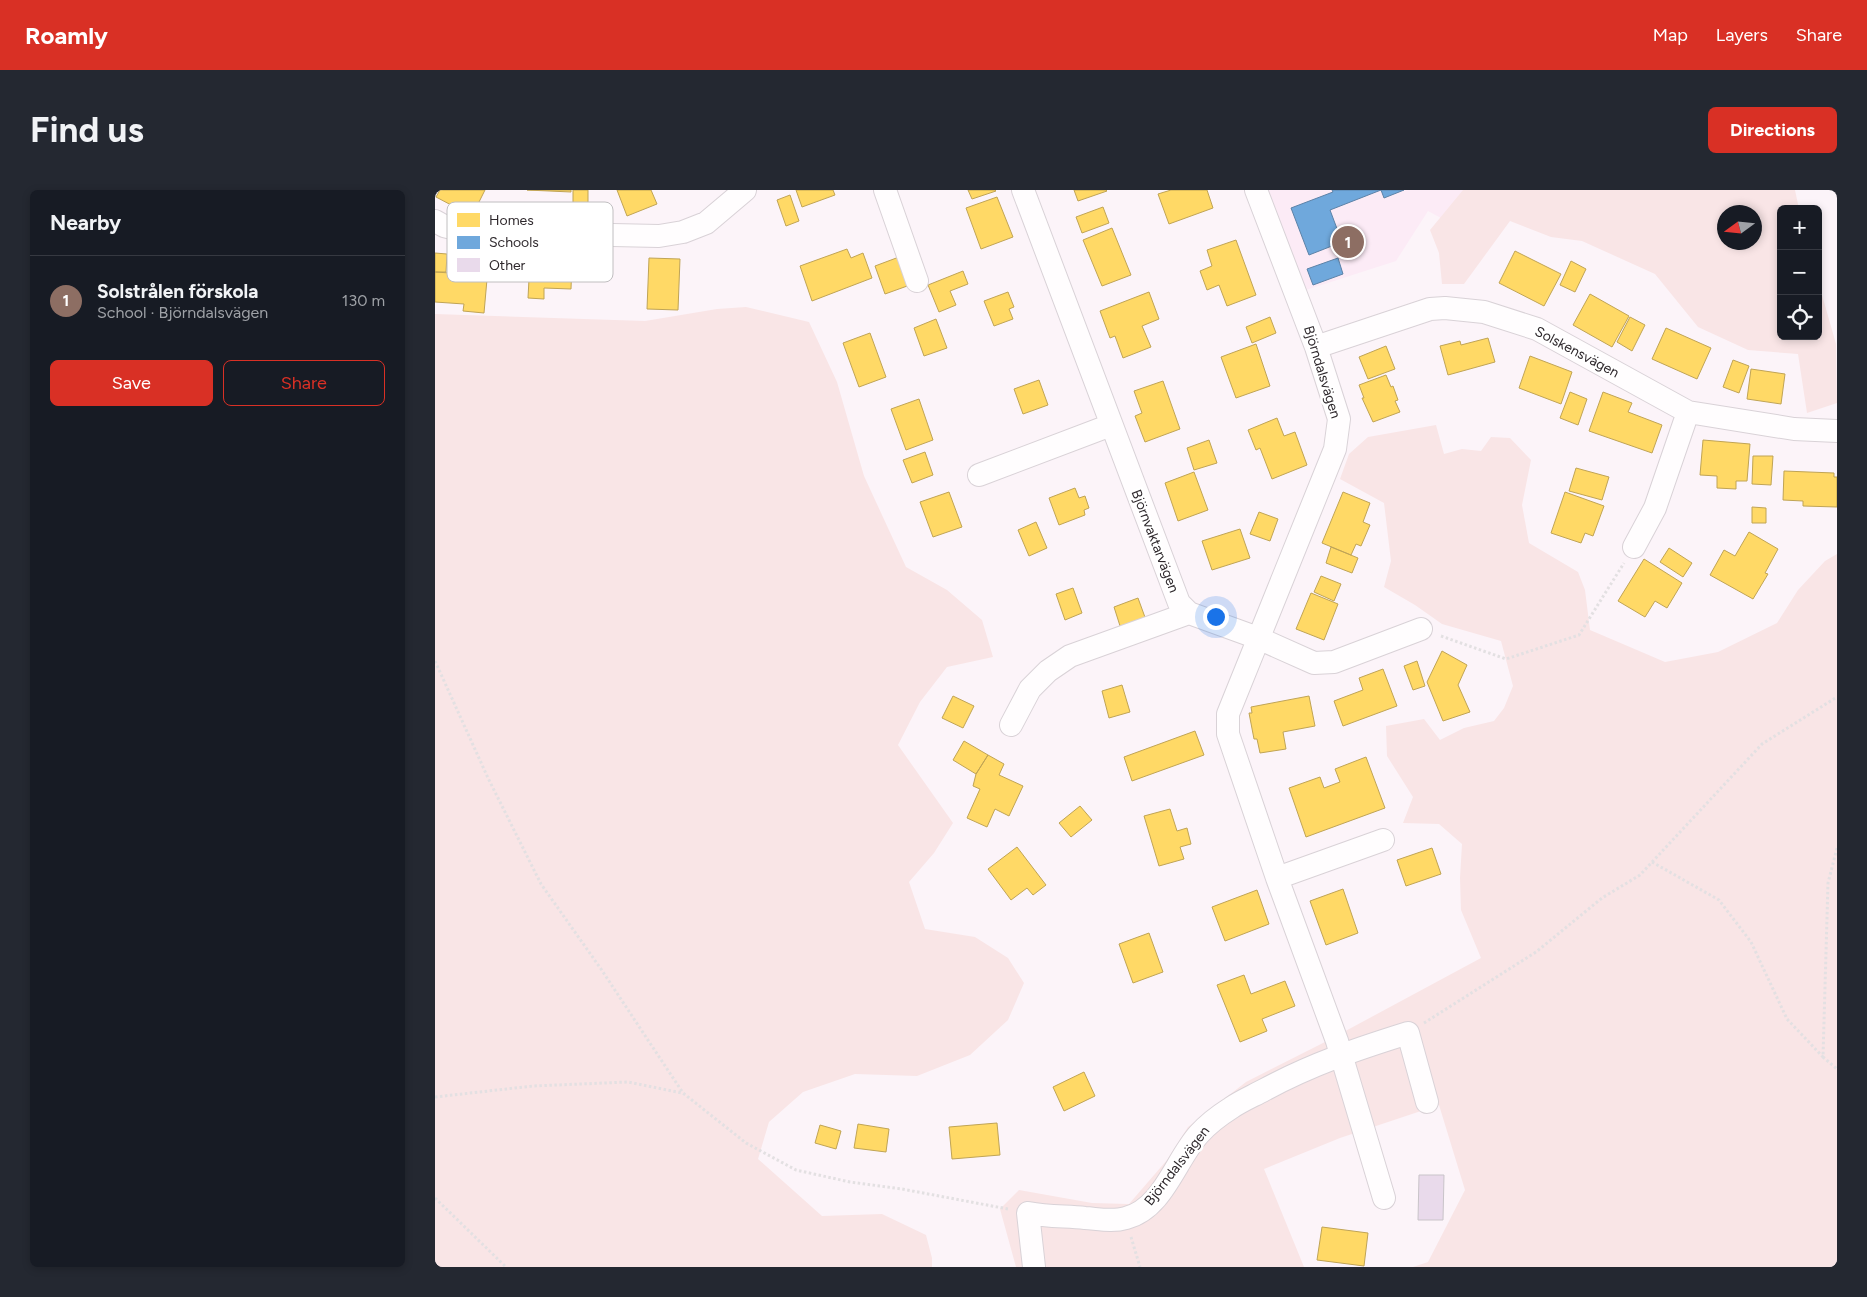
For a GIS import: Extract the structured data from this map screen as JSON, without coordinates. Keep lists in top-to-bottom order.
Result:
{
  "streets": {
    "street": ["Solskensvägen", "Björndalsvägen", "Björnvaktarvägen"]
  },
  "crossings": [
    ["Solskensvägen", "Björndalsvägen"]
  ],
  "legend": ["Homes", "Schools", "Other"],
  "north": "left",
  "page": {
    "header": "Roamly",
    "nav": ["Map", "Layers", "Share"],
    "buttons": [
      "Directions",
      ["Save", "Share"]
    ],
    "title": "Find us",
    "heading": "Nearby",
    "map_buttons": ["+", "−"],
    "pins": "1",
    "list": [
      {
        "mark": "1",
        "name": "Solstrålen förskola",
        "note": "School · Björndalsvägen",
        "value": "130 m"
      }
    ]
  }
}
